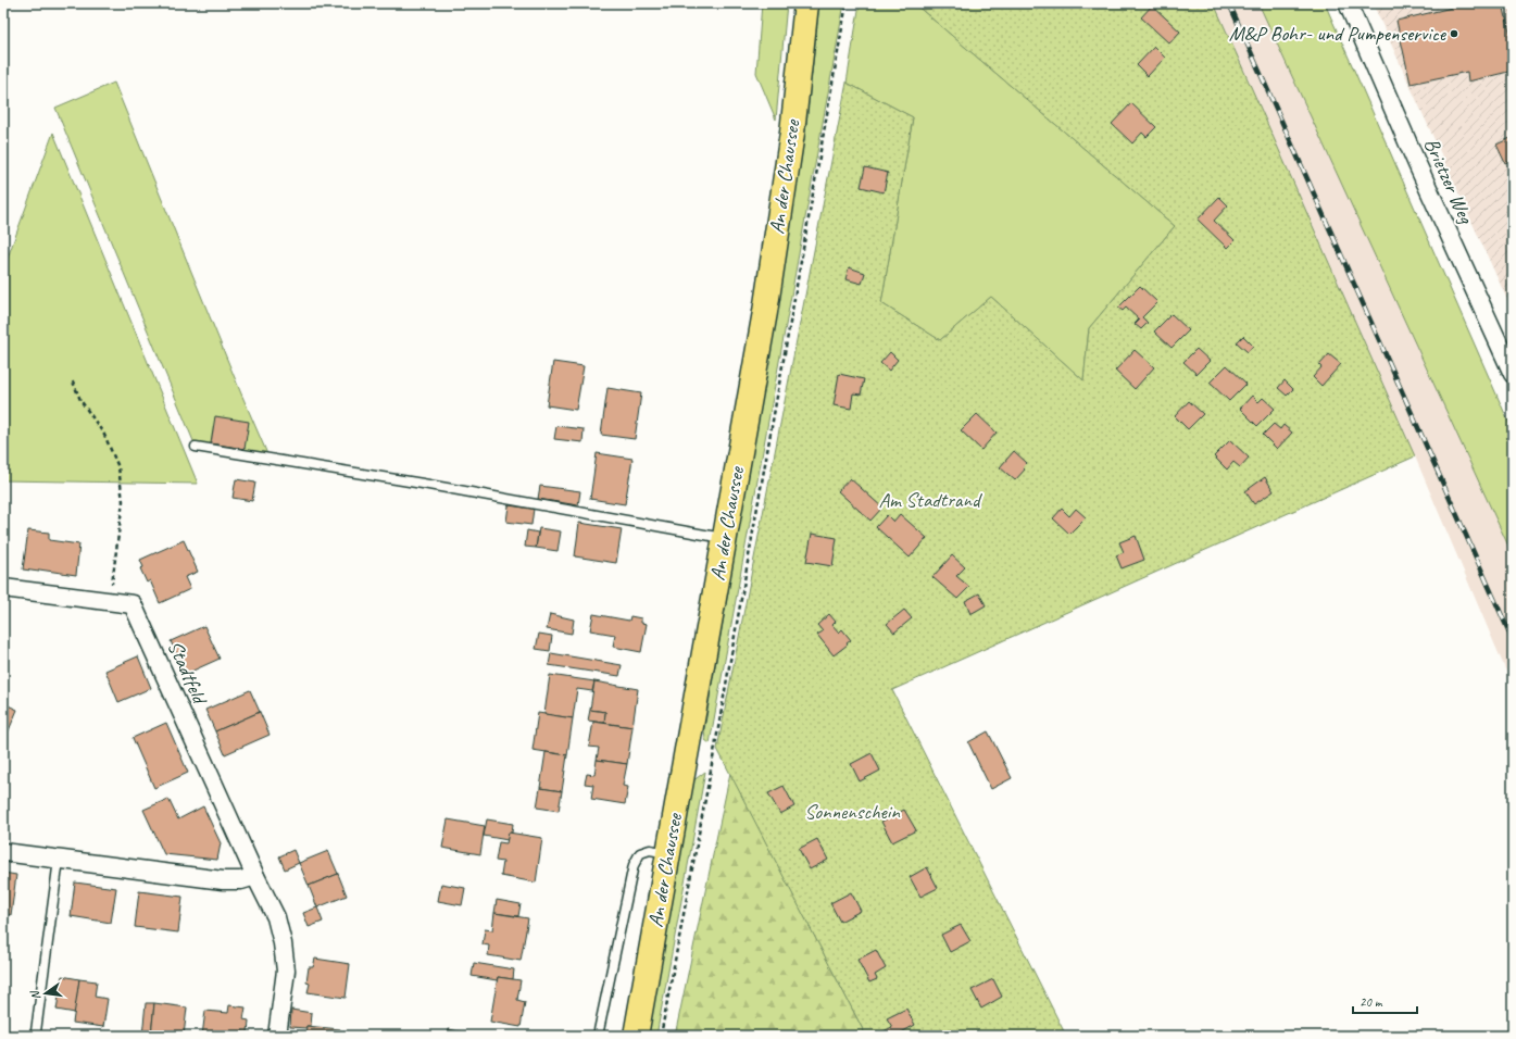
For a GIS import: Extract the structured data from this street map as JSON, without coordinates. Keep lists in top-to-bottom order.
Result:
{
  "streets": {
    "main road": ["An der Chaussee"],
    "street": ["Brietzer Weg", "Stadtfeld"]
  },
  "parks": ["Am Stadtrand", "Sonnenschein"],
  "places": ["M&P Bohr- und Pumpenservice"],
  "scale_bar": "20 m",
  "north": "left"
}
